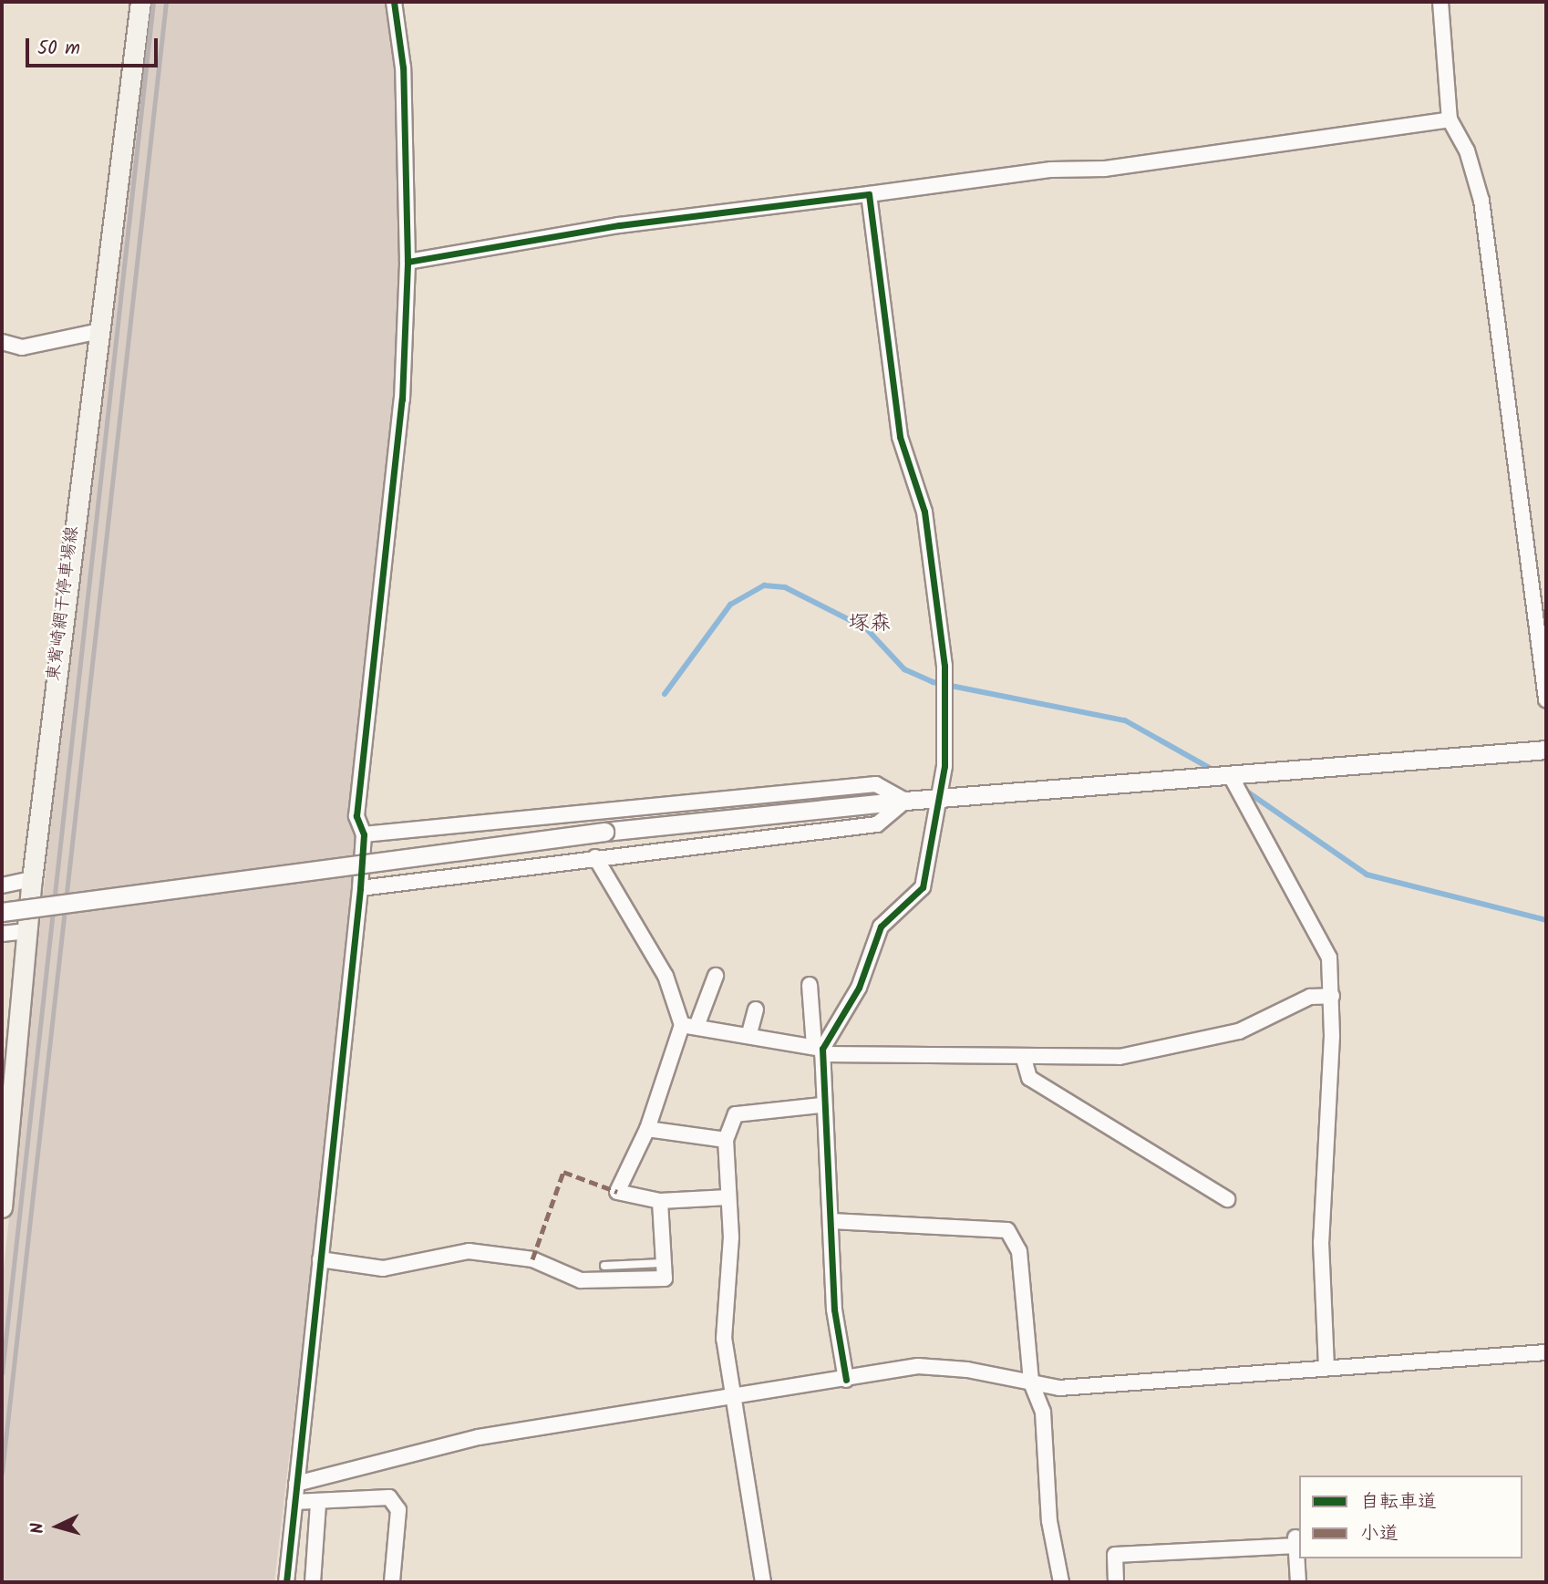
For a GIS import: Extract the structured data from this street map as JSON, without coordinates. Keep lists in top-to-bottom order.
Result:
{
  "streets": {
    "main road": ["東觜崎網干停車場線"]
  },
  "districts": ["塚森"],
  "legend": ["自転車道", "小道"],
  "scale_bar": "50 m",
  "north": "left"
}
